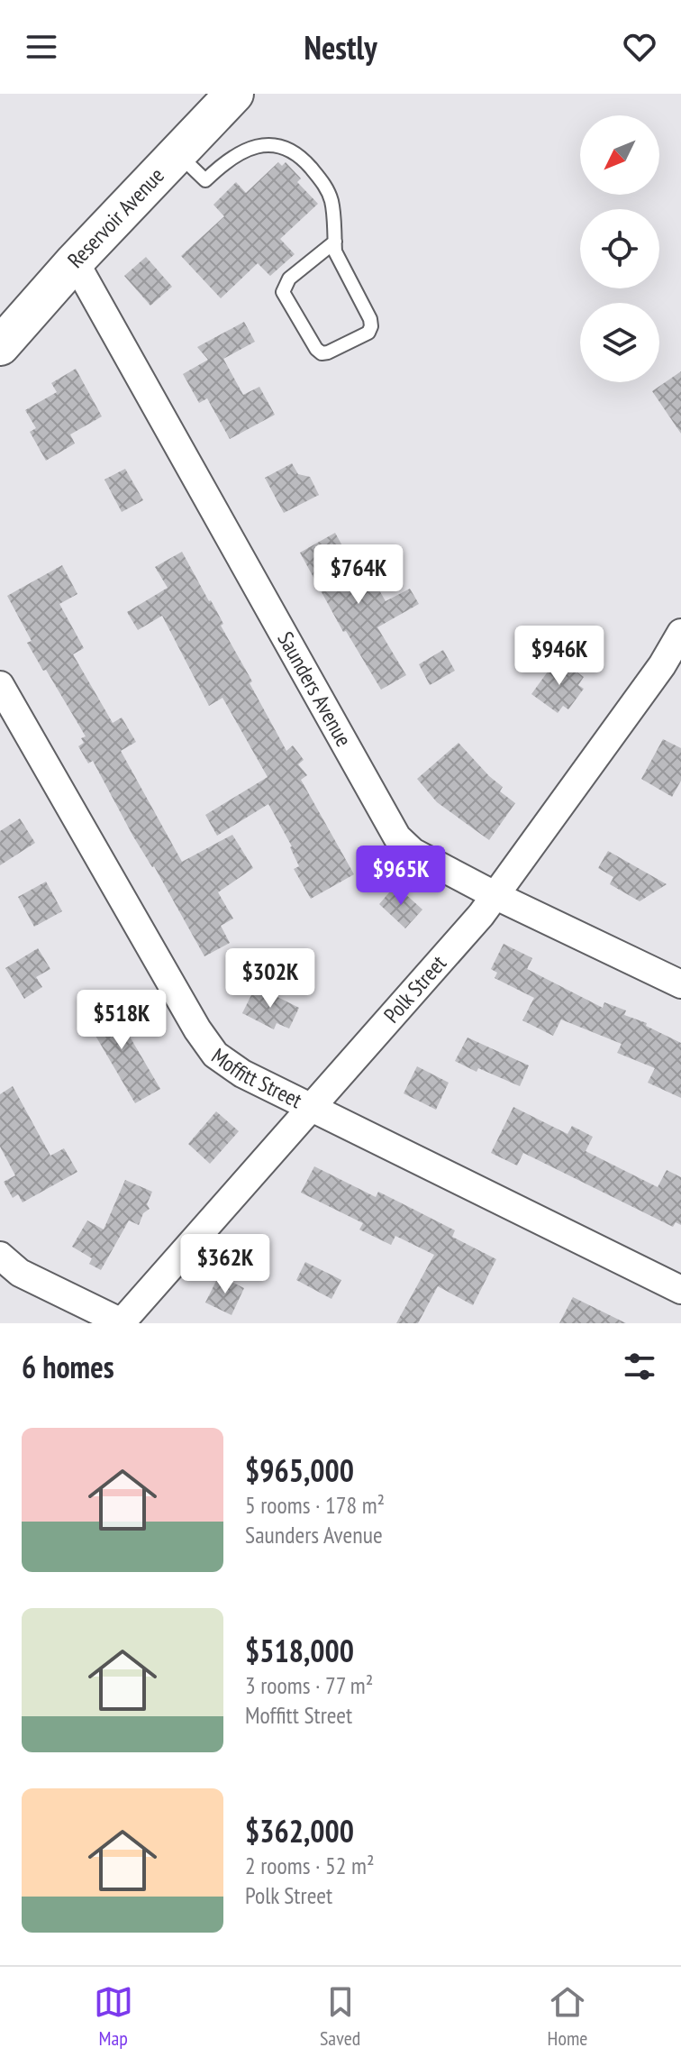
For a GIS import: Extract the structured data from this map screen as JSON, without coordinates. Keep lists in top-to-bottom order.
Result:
{
  "streets": {
    "main road": ["Reservoir Avenue"],
    "street": ["Saunders Avenue", "Polk Street", "Moffitt Street"]
  },
  "crossings": [
    ["Reservoir Avenue", "Saunders Avenue"],
    ["Saunders Avenue", "Polk Street"],
    ["Polk Street", "Moffitt Street"]
  ],
  "north": "bottom left",
  "page": {
    "header": "Nestly",
    "price": [
      "$764K",
      "$946K",
      "$965K",
      "$302K",
      "$518K",
      "$362K"
    ],
    "heading": "6 homes",
    "list": [
      {
        "name": "$965,000",
        "note": "5 rooms · 178 m² · Saunders Avenue"
      },
      {
        "name": "$518,000",
        "note": "3 rooms · 77 m² · Moffitt Street"
      },
      {
        "name": "$362,000",
        "note": "2 rooms · 52 m² · Polk Street"
      }
    ],
    "tabs": ["Map", "Saved", "Home"]
  }
}
